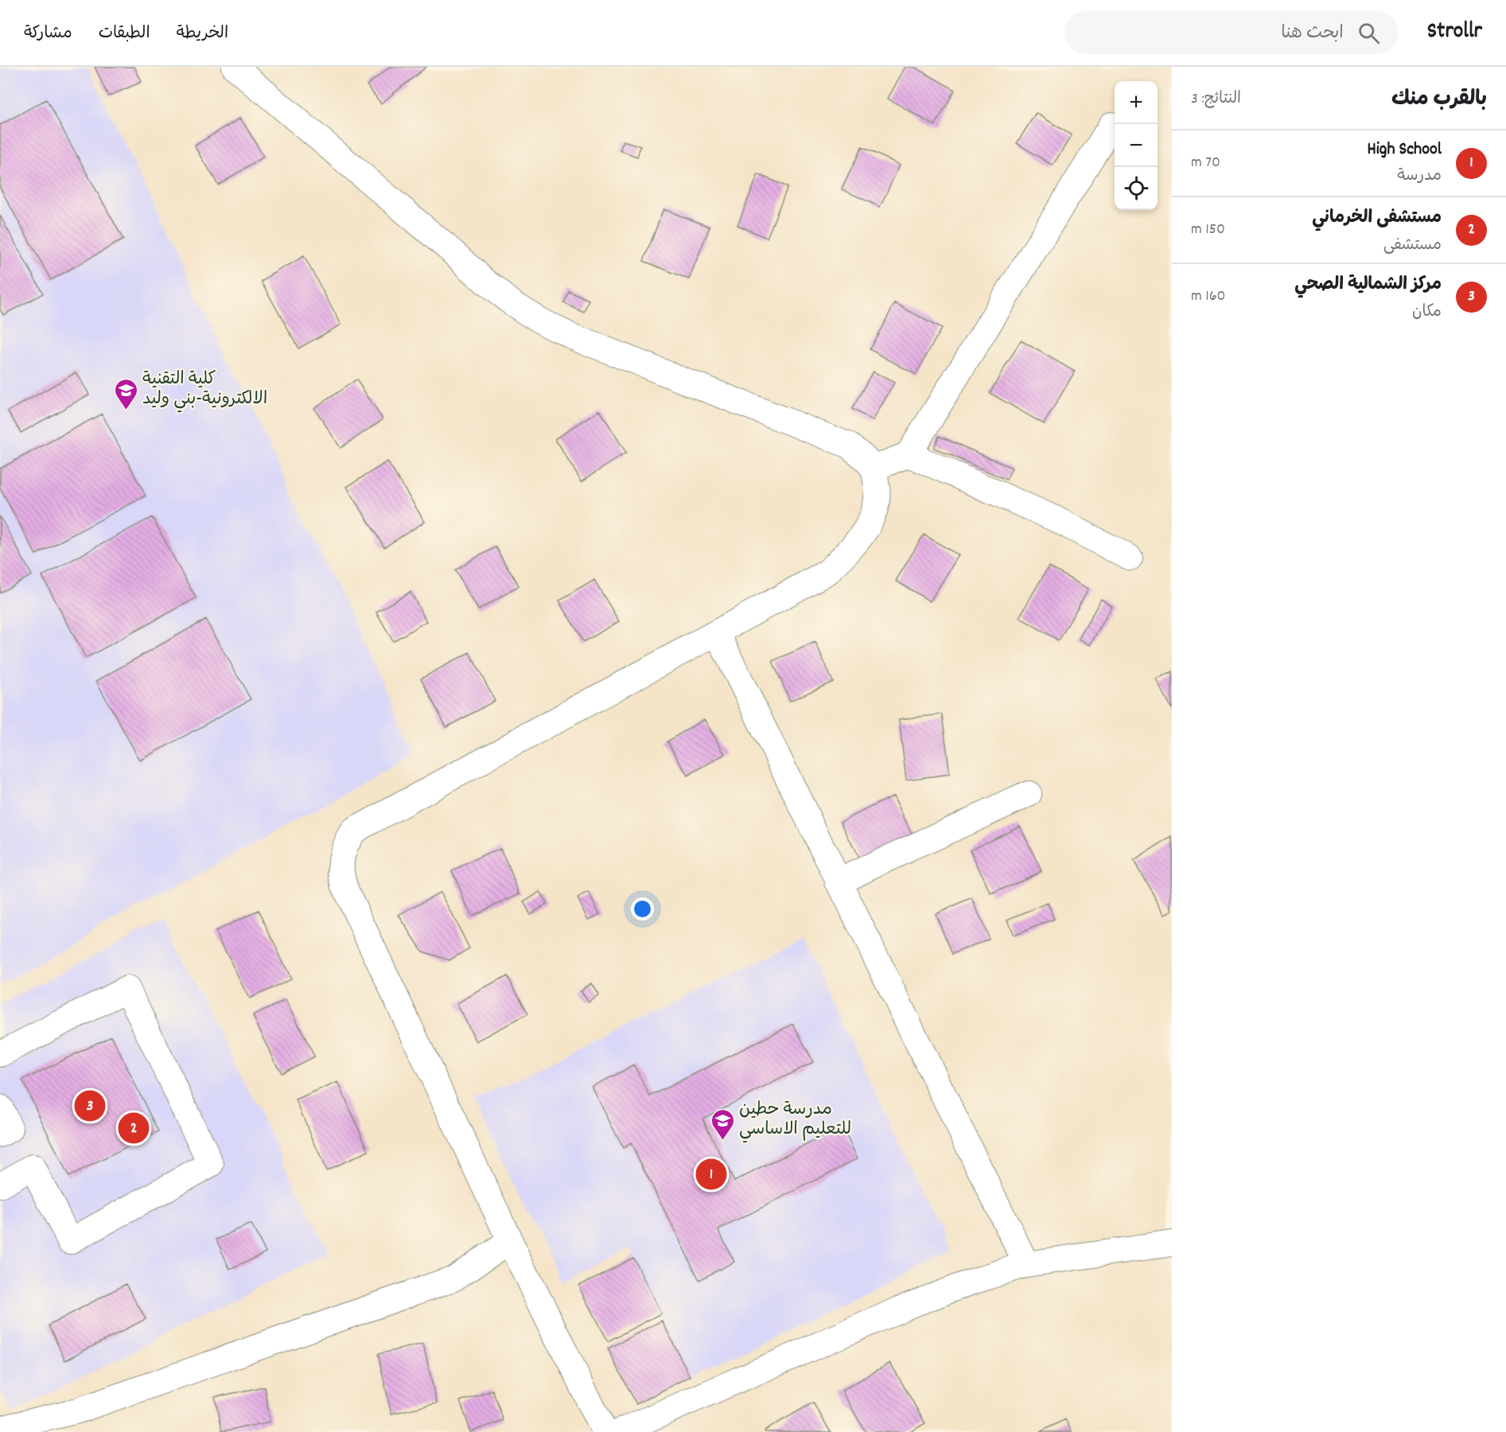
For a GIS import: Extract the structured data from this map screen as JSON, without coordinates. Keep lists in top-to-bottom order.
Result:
{
  "places": {
    "school or university": ["كلية التقنية الالكترونية-بني وليد", "مدرسة حطين للتعليم الاساسي"]
  },
  "page": {
    "header": "Strollr",
    "search": "ابحث هنا",
    "nav": ["الخريطة", "الطبقات", "مشاركة"],
    "heading": ["بالقرب منك", "النتائج: 3"],
    "map_buttons": ["+", "−"],
    "list": [
      {
        "mark": "1",
        "name": "High School",
        "note": "مدرسة",
        "value": "70 m"
      },
      {
        "mark": "2",
        "name": "مستشفى الخرماني",
        "note": "مستشفى",
        "value": "150 m"
      },
      {
        "mark": "3",
        "name": "مركز الشمالية الصحي",
        "note": "مكان",
        "value": "160 m"
      }
    ],
    "pins": ["3", "2", "1"]
  }
}
